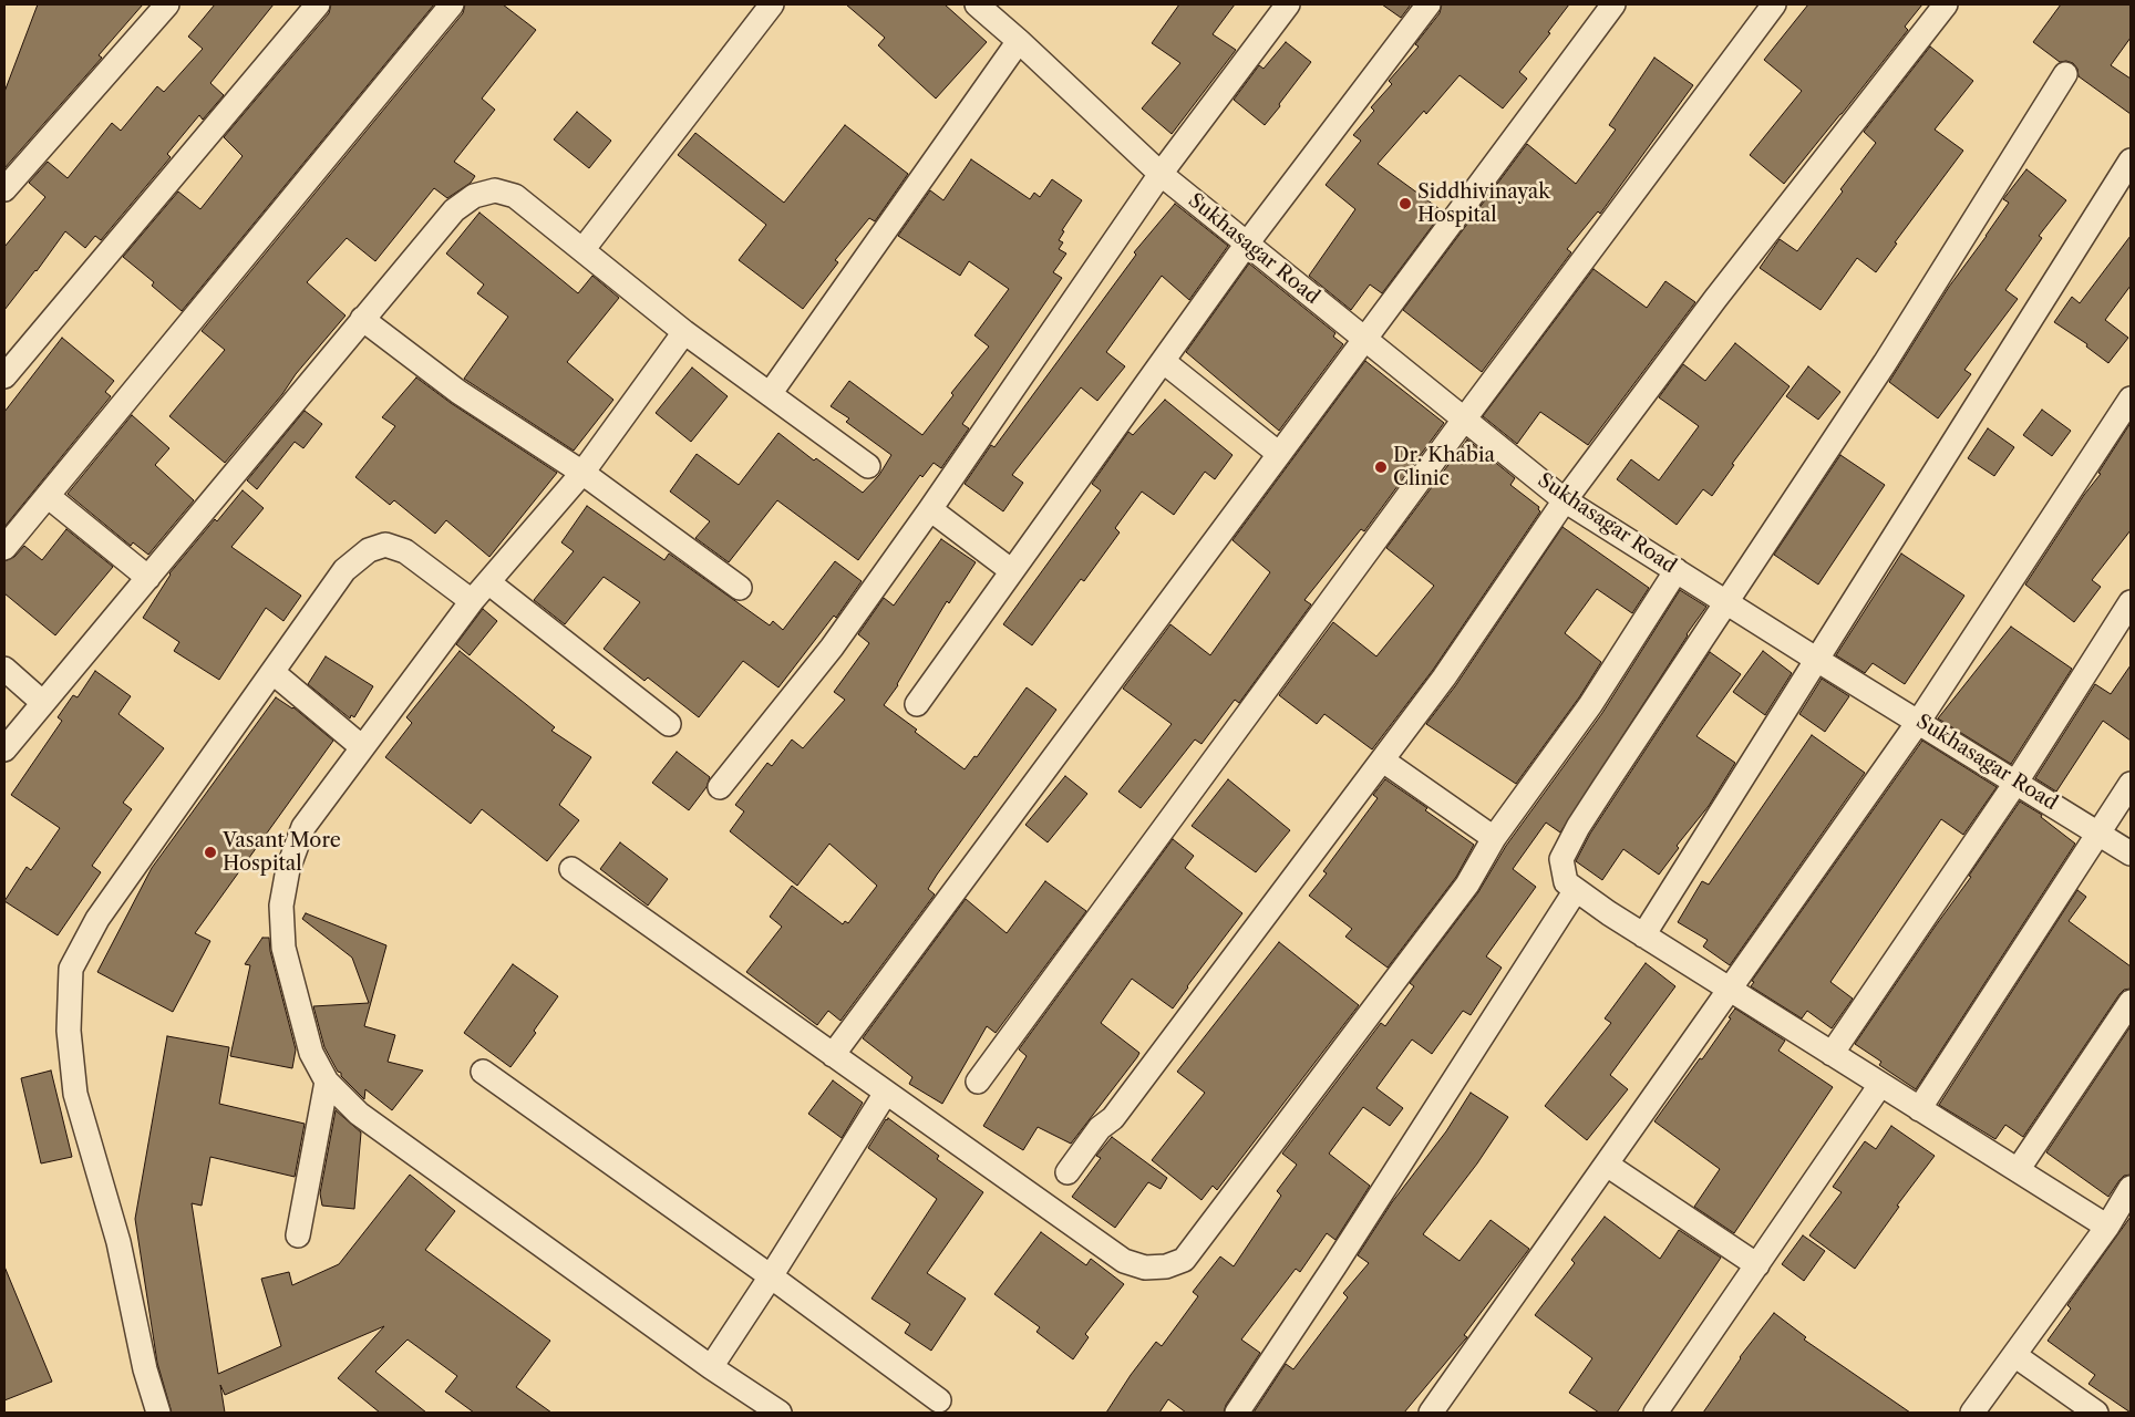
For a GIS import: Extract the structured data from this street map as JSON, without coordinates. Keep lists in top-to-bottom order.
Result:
{
  "streets": {
    "street": ["Sukhasagar Road"]
  },
  "places": ["Siddhivinayak Hospital", "Dr. Khabia Clinic", "Vasant More Hospital"]
}
